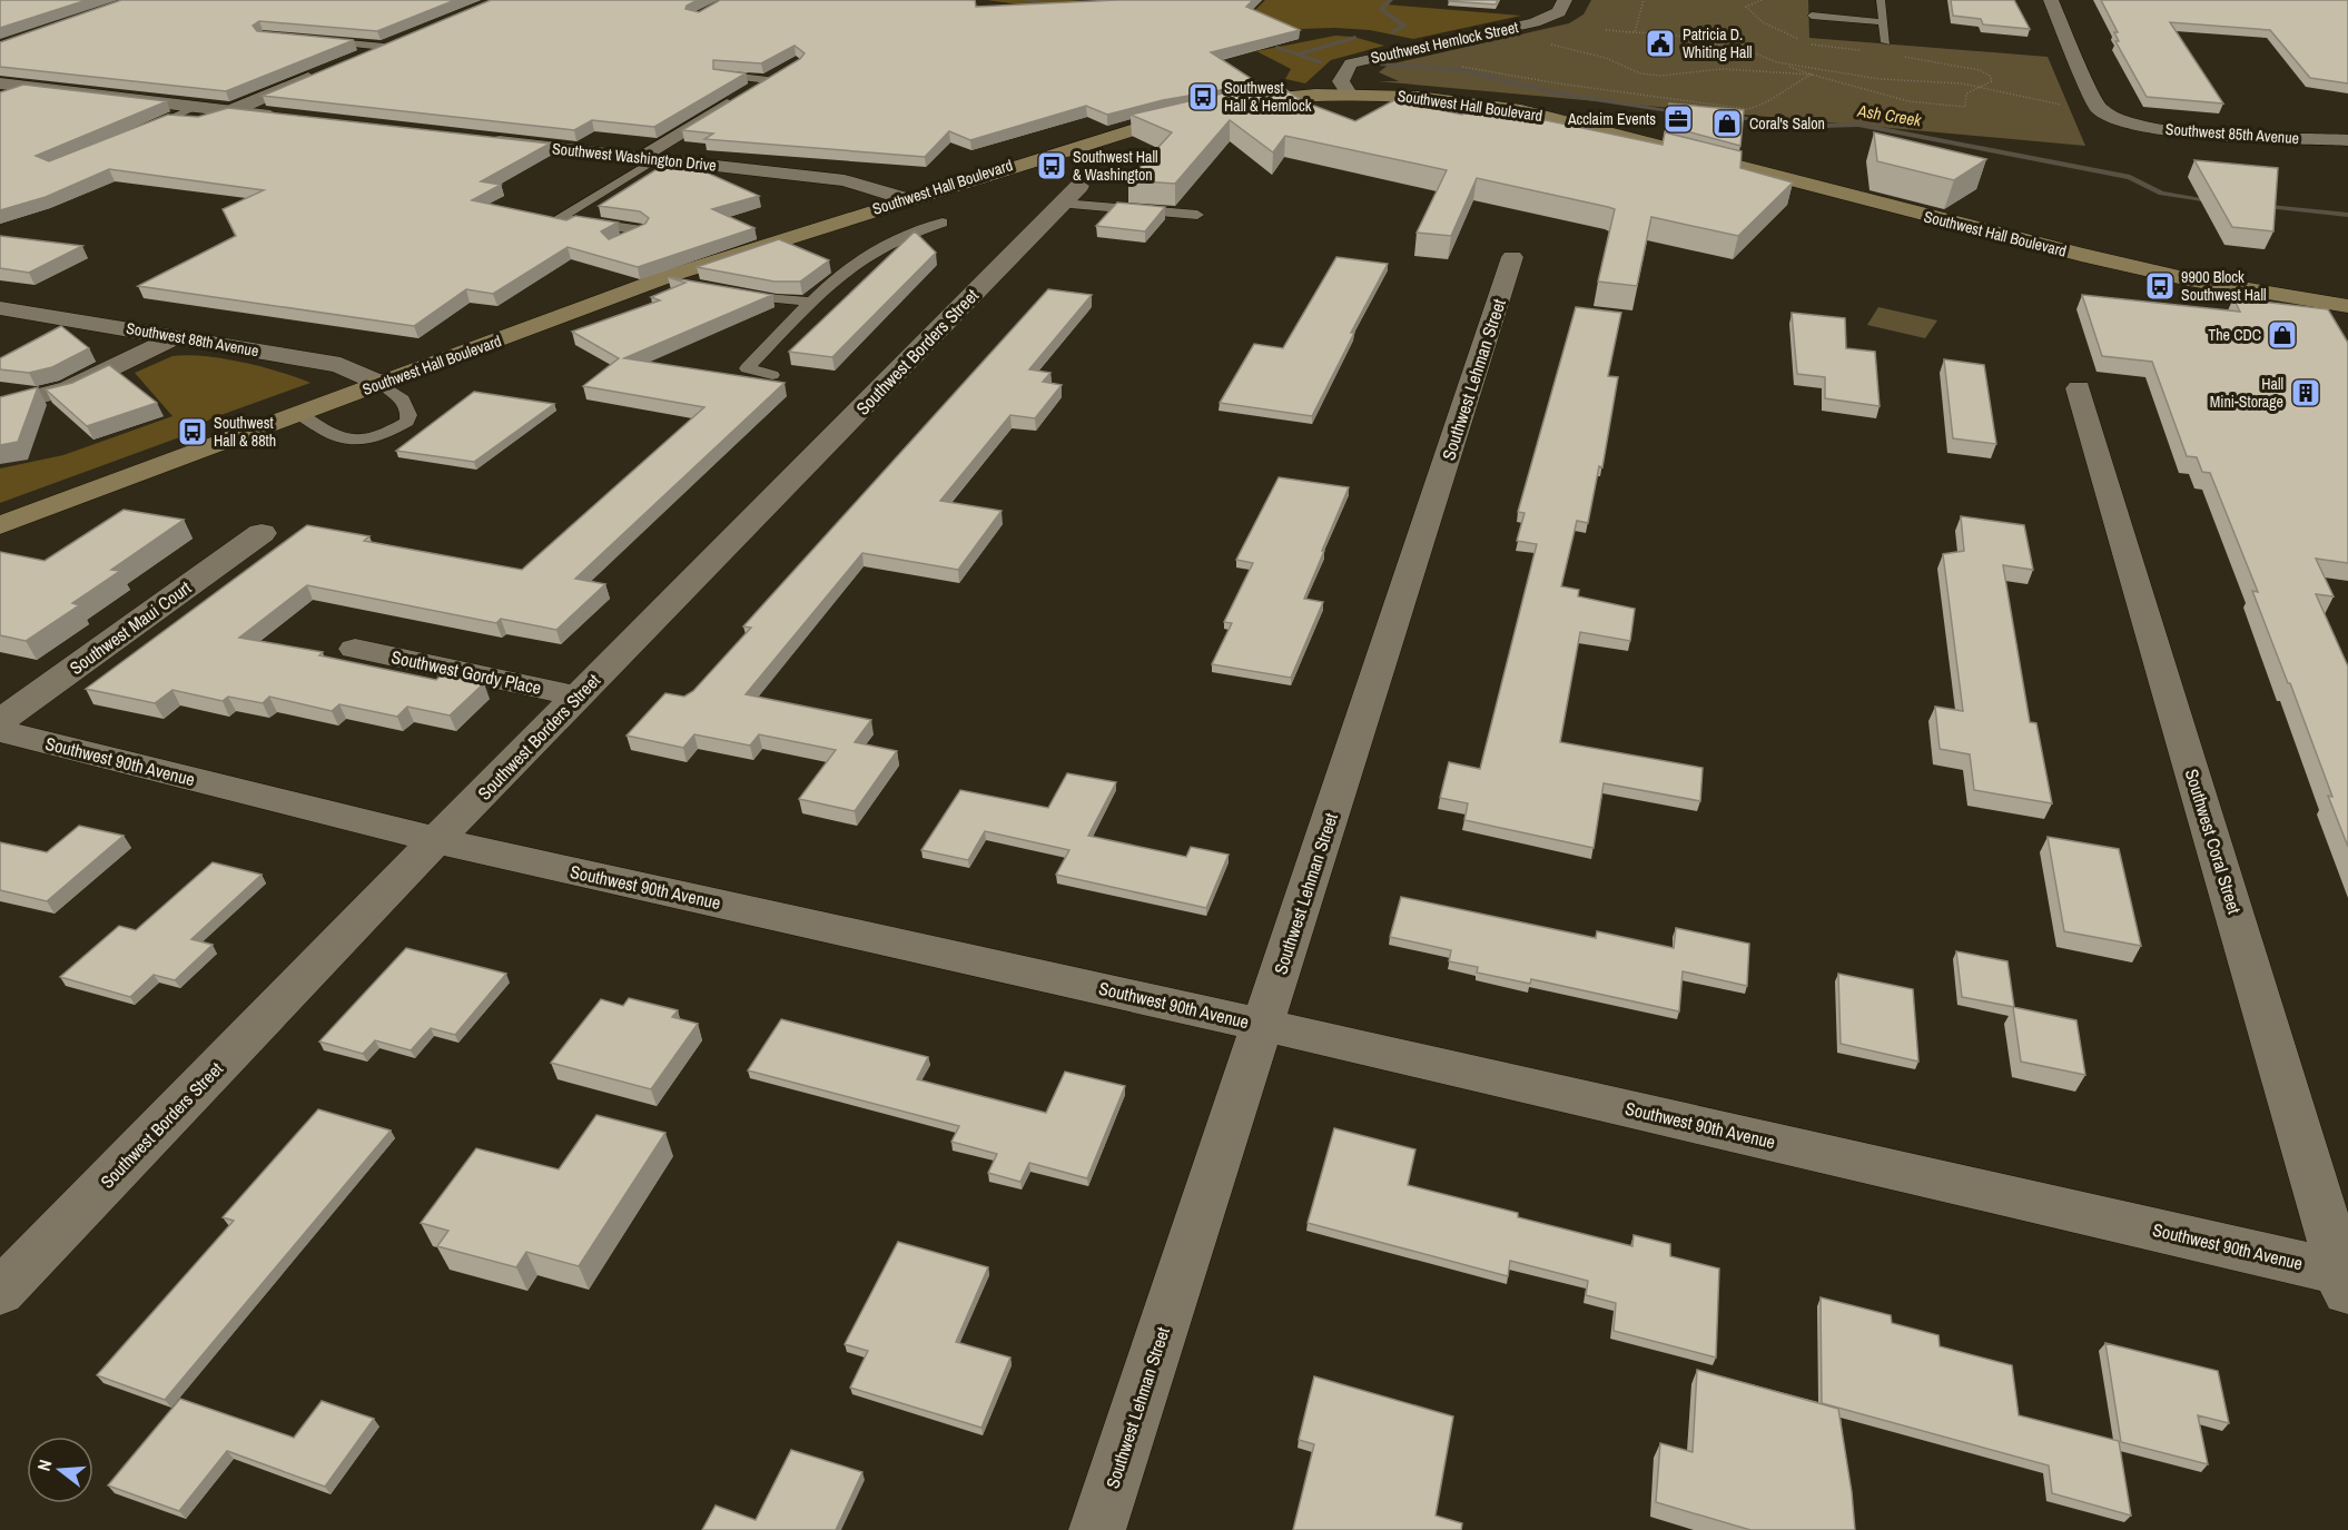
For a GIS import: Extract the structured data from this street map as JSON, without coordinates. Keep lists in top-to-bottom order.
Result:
{
  "streets": {
    "main road": ["Southwest Hall Boulevard"],
    "street": [
      "Southwest Hemlock Street",
      "Southwest 85th Avenue",
      "Southwest Washington Drive",
      "Southwest 88th Avenue",
      "Southwest Borders Street",
      "Southwest Lehman Street",
      "Southwest Maui Court",
      "Southwest Gordy Place",
      "Southwest 90th Avenue",
      "Southwest Coral Street"
    ]
  },
  "crossings": [
    ["Southwest Hemlock Street", "Southwest Hall Boulevard"],
    ["Southwest Hall Boulevard", "Southwest Washington Drive"],
    ["Southwest Hall Boulevard", "Southwest 88th Avenue"],
    ["Southwest Borders Street", "Southwest Gordy Place"],
    ["Southwest Borders Street", "Southwest 90th Avenue"],
    ["Southwest Lehman Street", "Southwest 90th Avenue"],
    ["Southwest 90th Avenue", "Southwest Coral Street"]
  ],
  "water": ["Ash Creek"],
  "places": {
    "public building": ["Patricia D. Whiting Hall"],
    "bus stop": [
      "Southwest Hall & Hemlock",
      "Southwest Hall & Washington",
      "9900 Block Southwest Hall",
      "Southwest Hall & 88th"
    ],
    "office": ["Acclaim Events"],
    "shop": ["Coral's Salon", "The CDC"],
    "building": ["Hall Mini-Storage"]
  },
  "north": "left"
}
